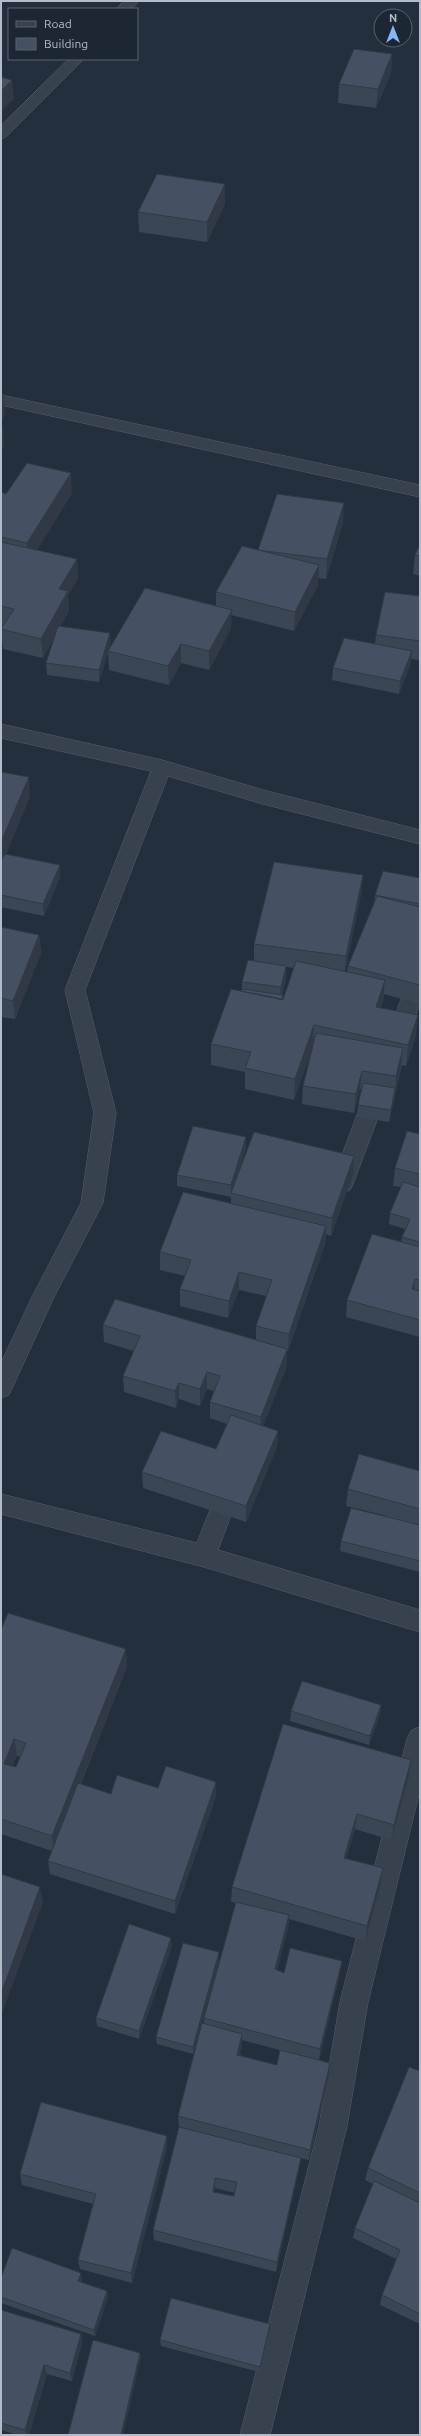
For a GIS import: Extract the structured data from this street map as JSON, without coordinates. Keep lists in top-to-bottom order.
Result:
{
  "legend": ["Road", "Building"],
  "north": "top"
}
